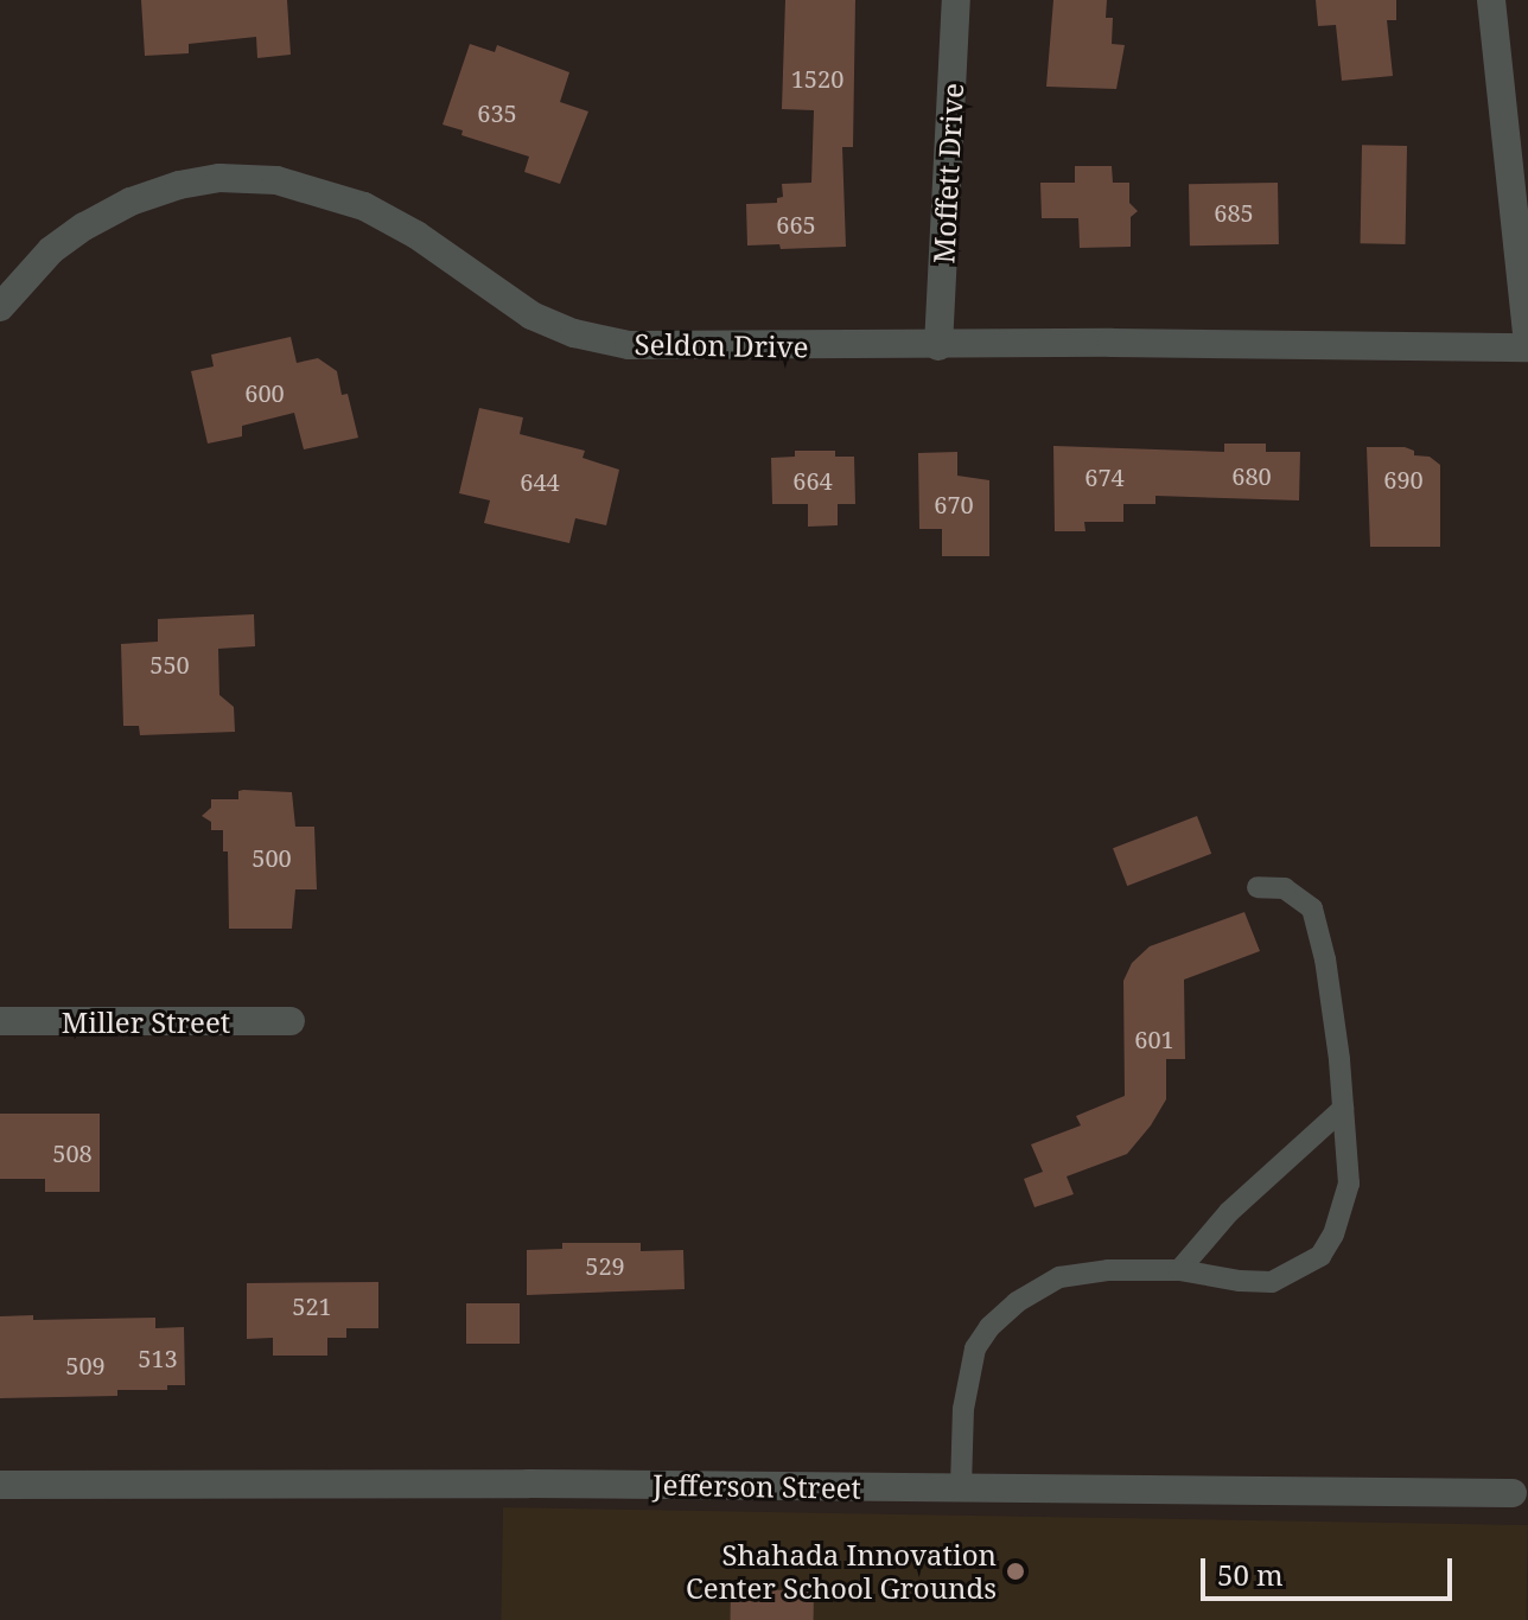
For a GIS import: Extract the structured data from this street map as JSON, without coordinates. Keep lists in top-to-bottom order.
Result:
{
  "streets": {
    "street": [
      "Moffett Drive",
      "Seldon Drive",
      "Miller Street",
      "Jefferson Street"
    ]
  },
  "crossings": [
    ["Moffett Drive", "Seldon Drive"]
  ],
  "places": ["Shahada Innovation Center School Grounds"],
  "house_numbers": [
    "1520",
    "635",
    "685",
    "665",
    "600",
    "680",
    "674",
    "690",
    "664",
    "644",
    "670",
    "550",
    "500",
    "601",
    "508",
    "529",
    "521",
    "513",
    "509"
  ],
  "scale_bar": "50 m"
}
